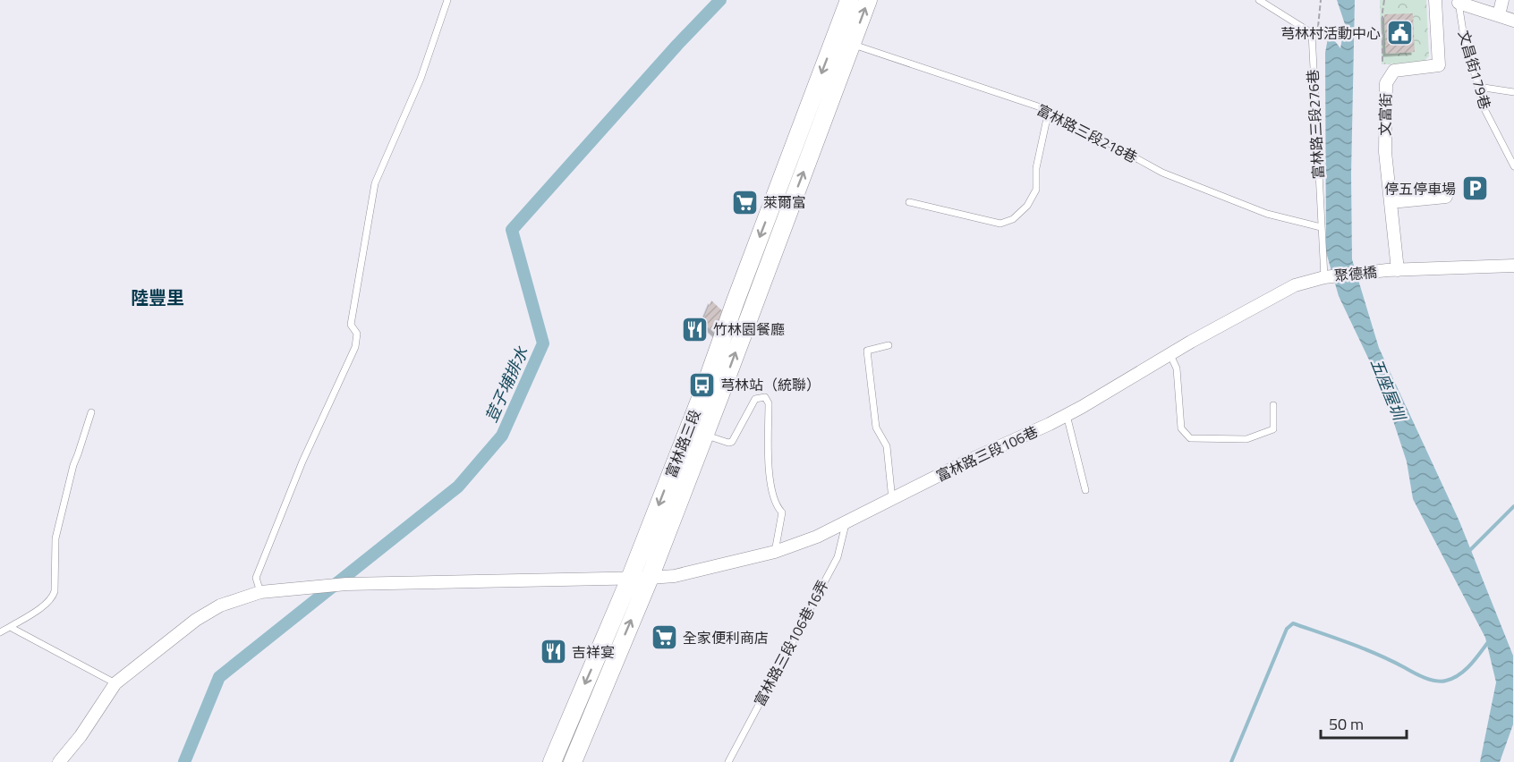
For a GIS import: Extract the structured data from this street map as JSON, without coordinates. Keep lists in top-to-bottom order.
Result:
{
  "streets": {
    "main road": ["富林路三段"],
    "street": ["文富街", "聚德橋", "富林路三段106巷"],
    "lane": [
      "文昌街179巷",
      "富林路三段276巷",
      "富林路三段218巷",
      "富林路三段106巷16弄"
    ]
  },
  "crossings": [
    ["文富街", "聚德橋"],
    ["富林路三段276巷", "富林路三段218巷"],
    ["富林路三段276巷", "聚德橋"],
    ["富林路三段276巷", "富林路三段106巷"],
    ["富林路三段218巷", "富林路三段"],
    ["聚德橋", "富林路三段106巷"],
    ["富林路三段", "富林路三段106巷"],
    ["富林路三段106巷", "富林路三段106巷16弄"]
  ],
  "districts": ["陸豐里"],
  "water": ["荳子埔排水", "五座屋圳"],
  "places": {
    "public building": ["芎林村活動中心"],
    "parking": ["停五停車場"],
    "supermarket": ["萊爾富", "全家便利商店"],
    "restaurant": ["竹林園餐廳", "吉祥宴"],
    "bus stop": ["芎林站（統聯）"]
  },
  "scale_bar": "50 m"
}
